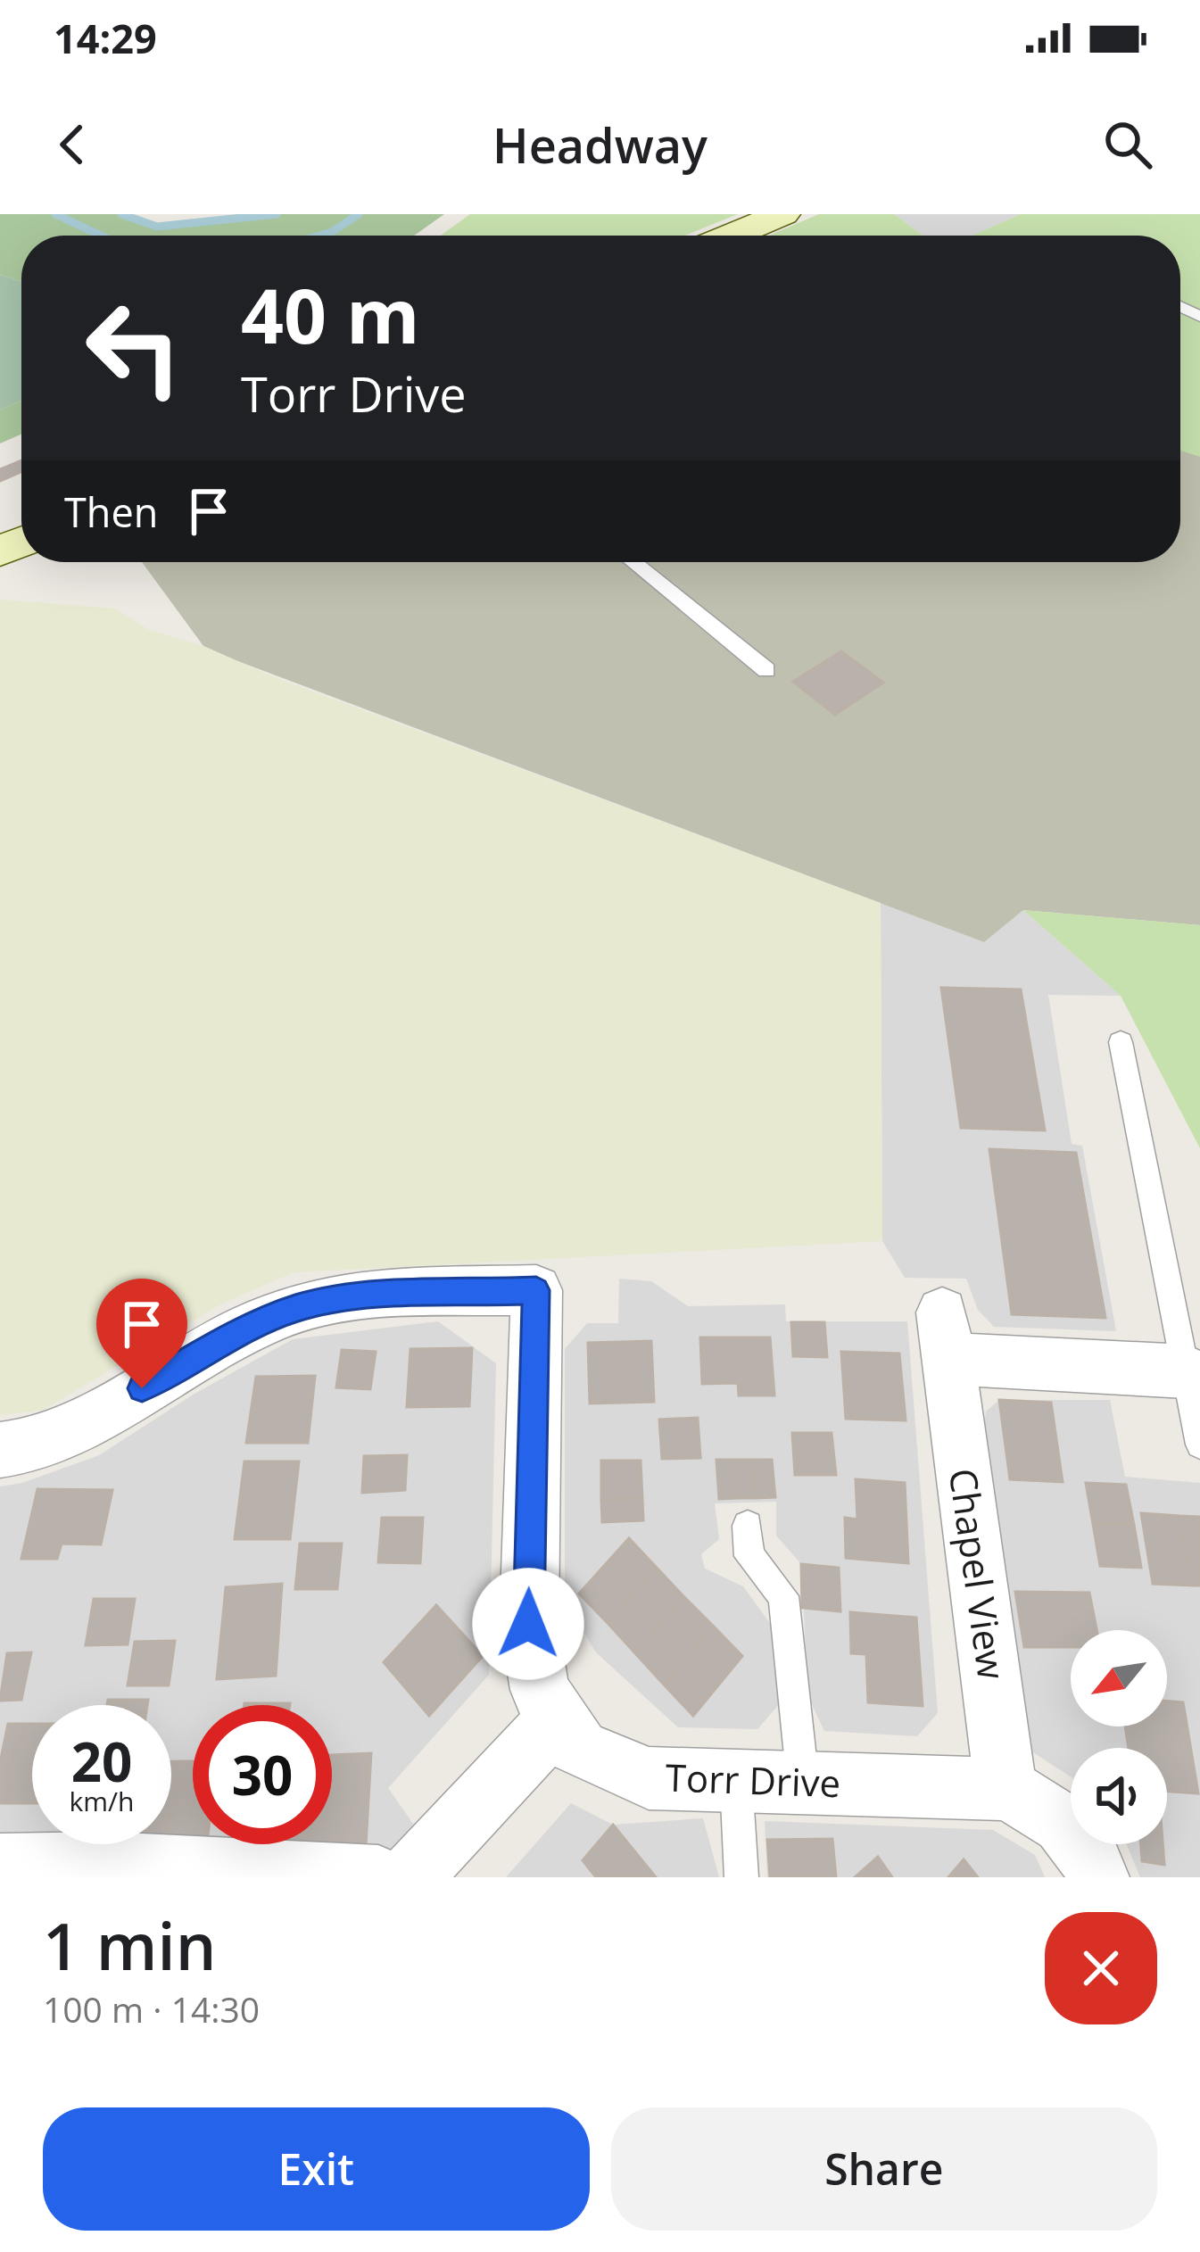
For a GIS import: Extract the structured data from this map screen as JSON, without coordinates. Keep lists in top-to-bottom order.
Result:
{
  "streets": {
    "street": ["Chapel View", "Torr Drive"]
  },
  "crossings": [
    ["Chapel View", "Torr Drive"]
  ],
  "north": "bottom left",
  "page": {
    "status": "14:29",
    "header": "Headway",
    "turn": ["40 m", "Torr Drive"],
    "then": "Then",
    "speed": "20 km/h",
    "limit": "30",
    "heading": ["1 min", "100 m · 14:30"],
    "buttons": ["Exit", "Share"]
  }
}
